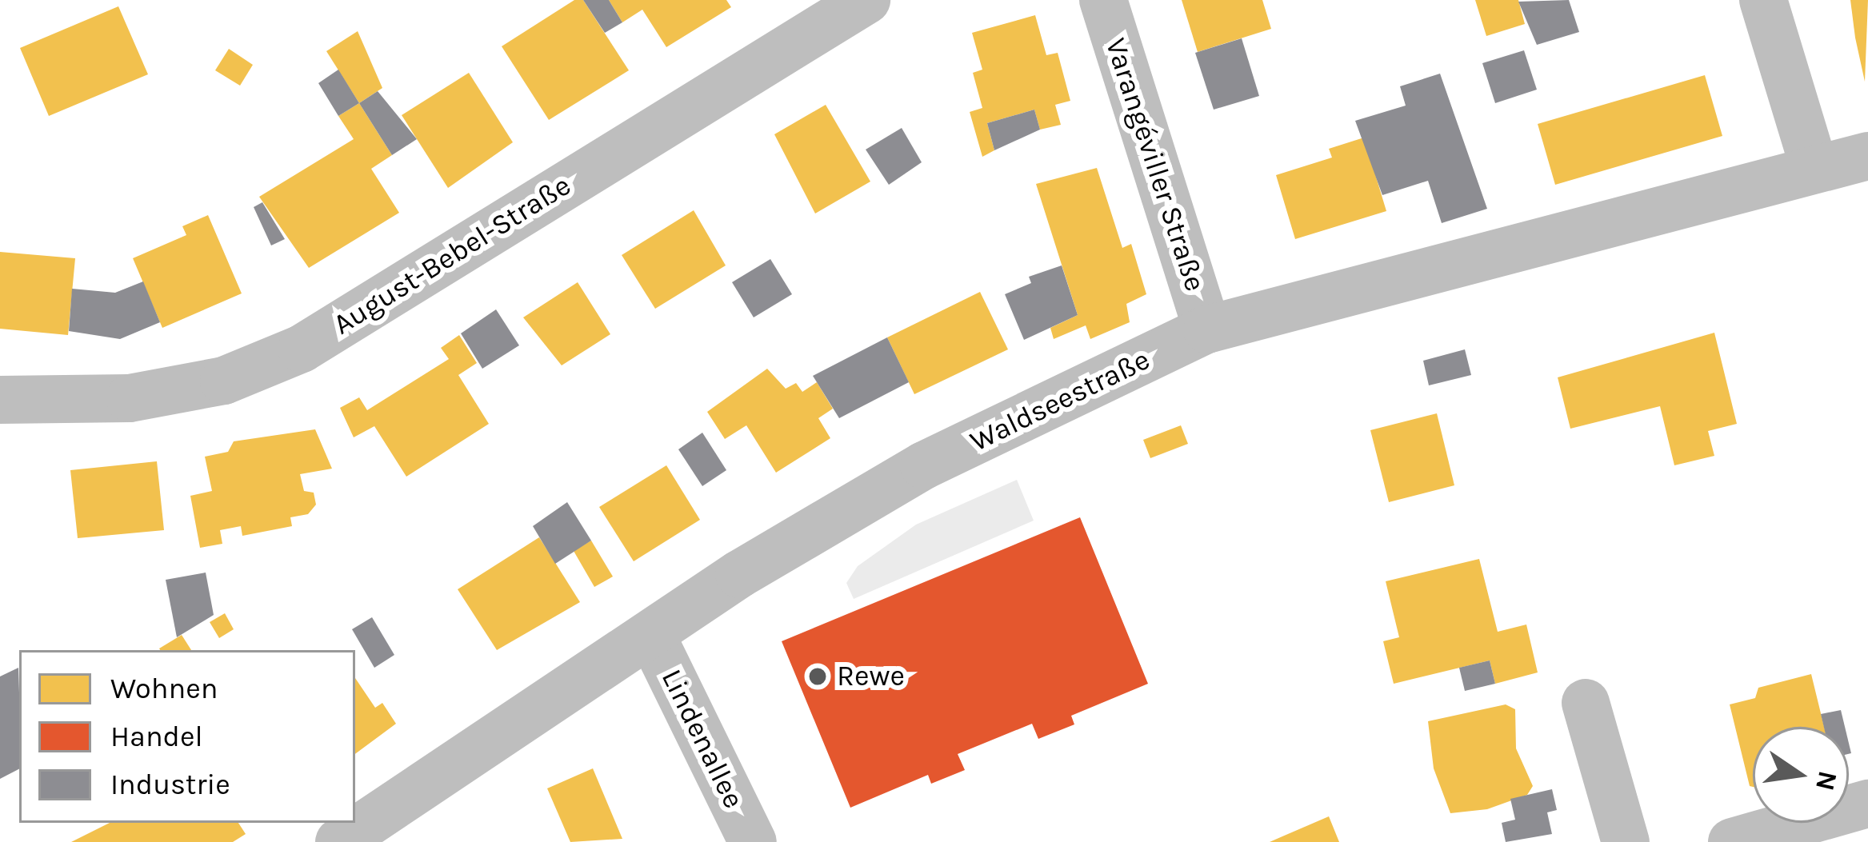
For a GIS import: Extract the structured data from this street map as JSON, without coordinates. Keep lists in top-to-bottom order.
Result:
{
  "streets": {
    "street": [
      "Varangéviller Straße",
      "August-Bebel-Straße",
      "Waldseestraße",
      "Lindenallee"
    ]
  },
  "crossings": [
    ["Varangéviller Straße", "Waldseestraße"],
    ["Waldseestraße", "Lindenallee"]
  ],
  "places": ["Rewe"],
  "legend": ["Wohnen", "Handel", "Industrie"],
  "north": "right"
}
